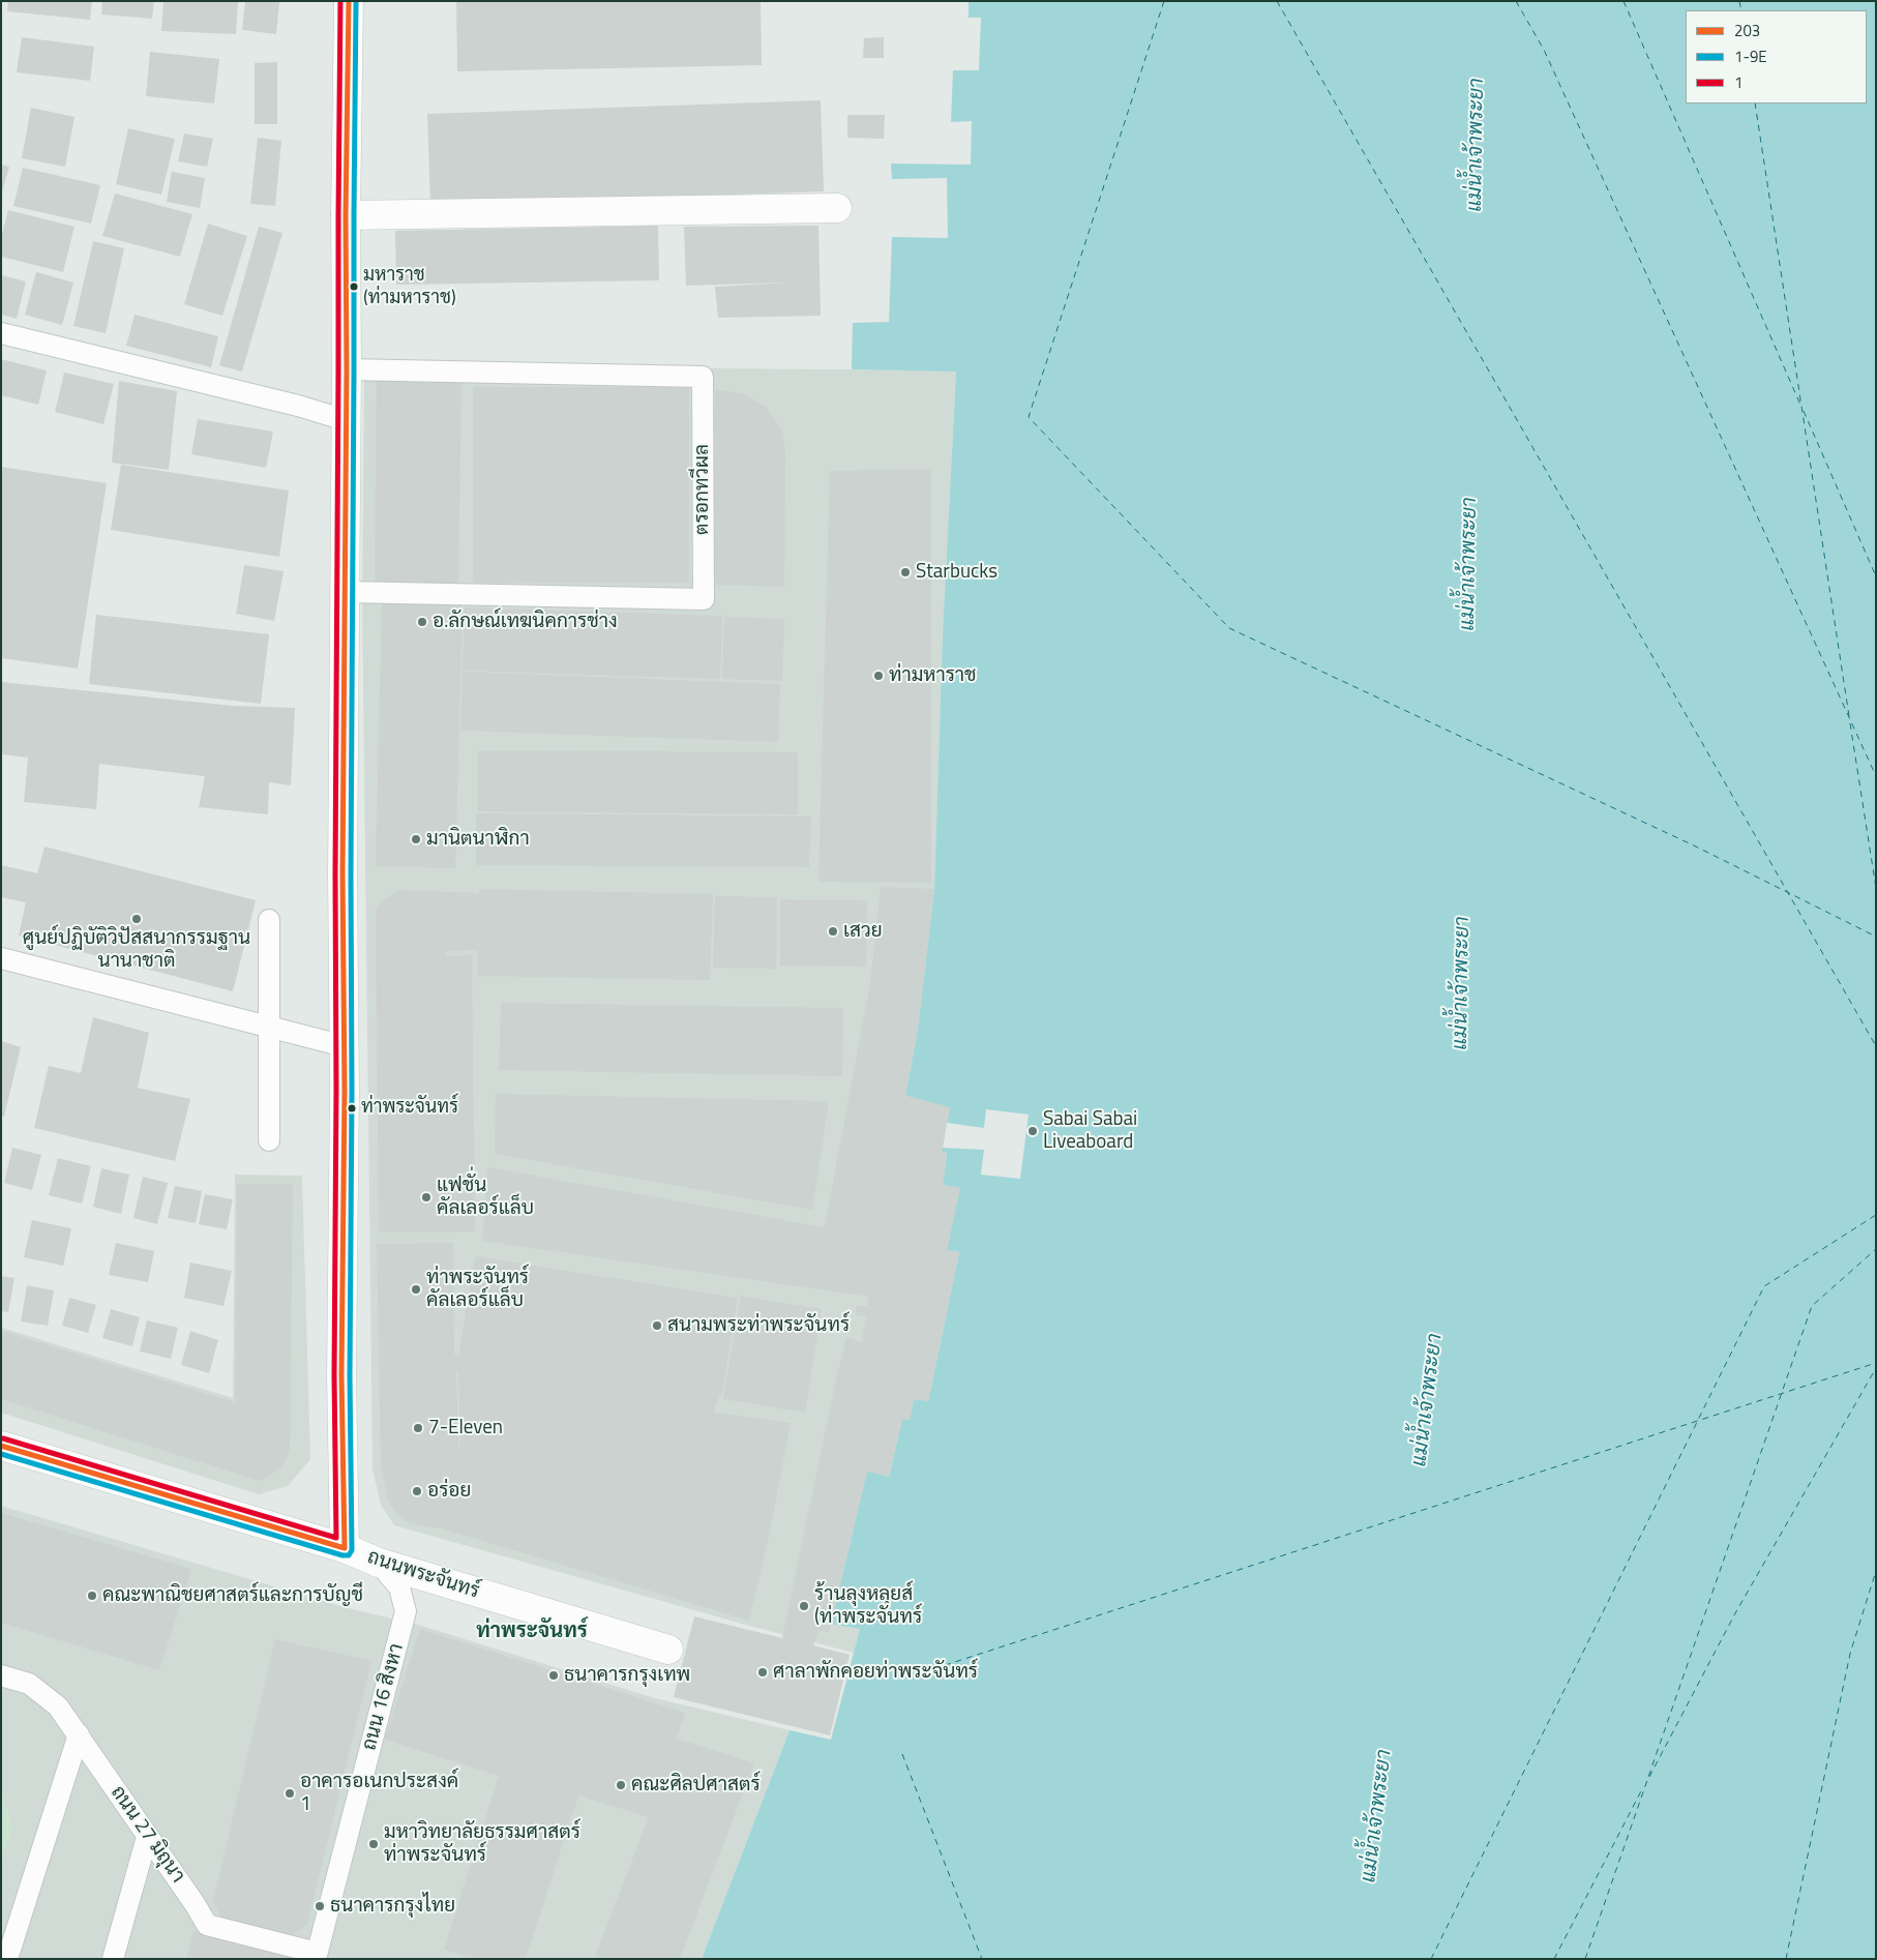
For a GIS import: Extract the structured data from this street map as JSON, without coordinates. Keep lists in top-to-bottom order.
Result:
{
  "streets": {
    "street": ["ถนนพระจันทร์"],
    "lane": ["ตรอกทวีผล", "ถนน 16 สิงหา", "ถนน 27 มิถุนา"]
  },
  "crossings": [
    ["ถนนพระจันทร์", "ถนน 16 สิงหา"],
    ["ถนน 16 สิงหา", "ถนน 27 มิถุนา"]
  ],
  "districts": ["ท่าพระจันทร์"],
  "water": ["แม่น้ำเจ้าพระยา"],
  "places": [
    "มหาราช (ท่ามหาราช)",
    "Starbucks",
    "อ.ลักษณ์เทฆนิคการช่าง",
    "ท่ามหาราช",
    "มานิตนาฬิกา",
    "ศูนย์ปฏิบัติวิปัสสนากรรมฐาน นานาชาติ",
    "เสวย",
    "ท่าพระจันทร์",
    "Sabai Sabai Liveaboard",
    "แฟชั่น คัลเลอร์แล็บ",
    "ท่าพระจันทร์ คัลเลอร์แล็บ",
    "สนามพระท่าพระจันทร์",
    "7-Eleven",
    "อร่อย",
    "คณะพาณิชยศาสตร์และการบัญชี",
    "ร้านลุงหลุยส์ (ท่าพระจันทร์",
    "ศาลาพักคอยท่าพระจันทร์",
    "ธนาคารกรุงเทพ",
    "คณะศิลปศาสตร์",
    "อาคารอเนกประสงค์ 1",
    "มหาวิทยาลัยธรรมศาสตร์ ท่าพระจันทร์",
    "ธนาคารกรุงไทย"
  ],
  "lines": ["transit line 203", "transit line 1-9E", "transit line 1"],
  "legend": ["203", "1-9E", "1"]
}
